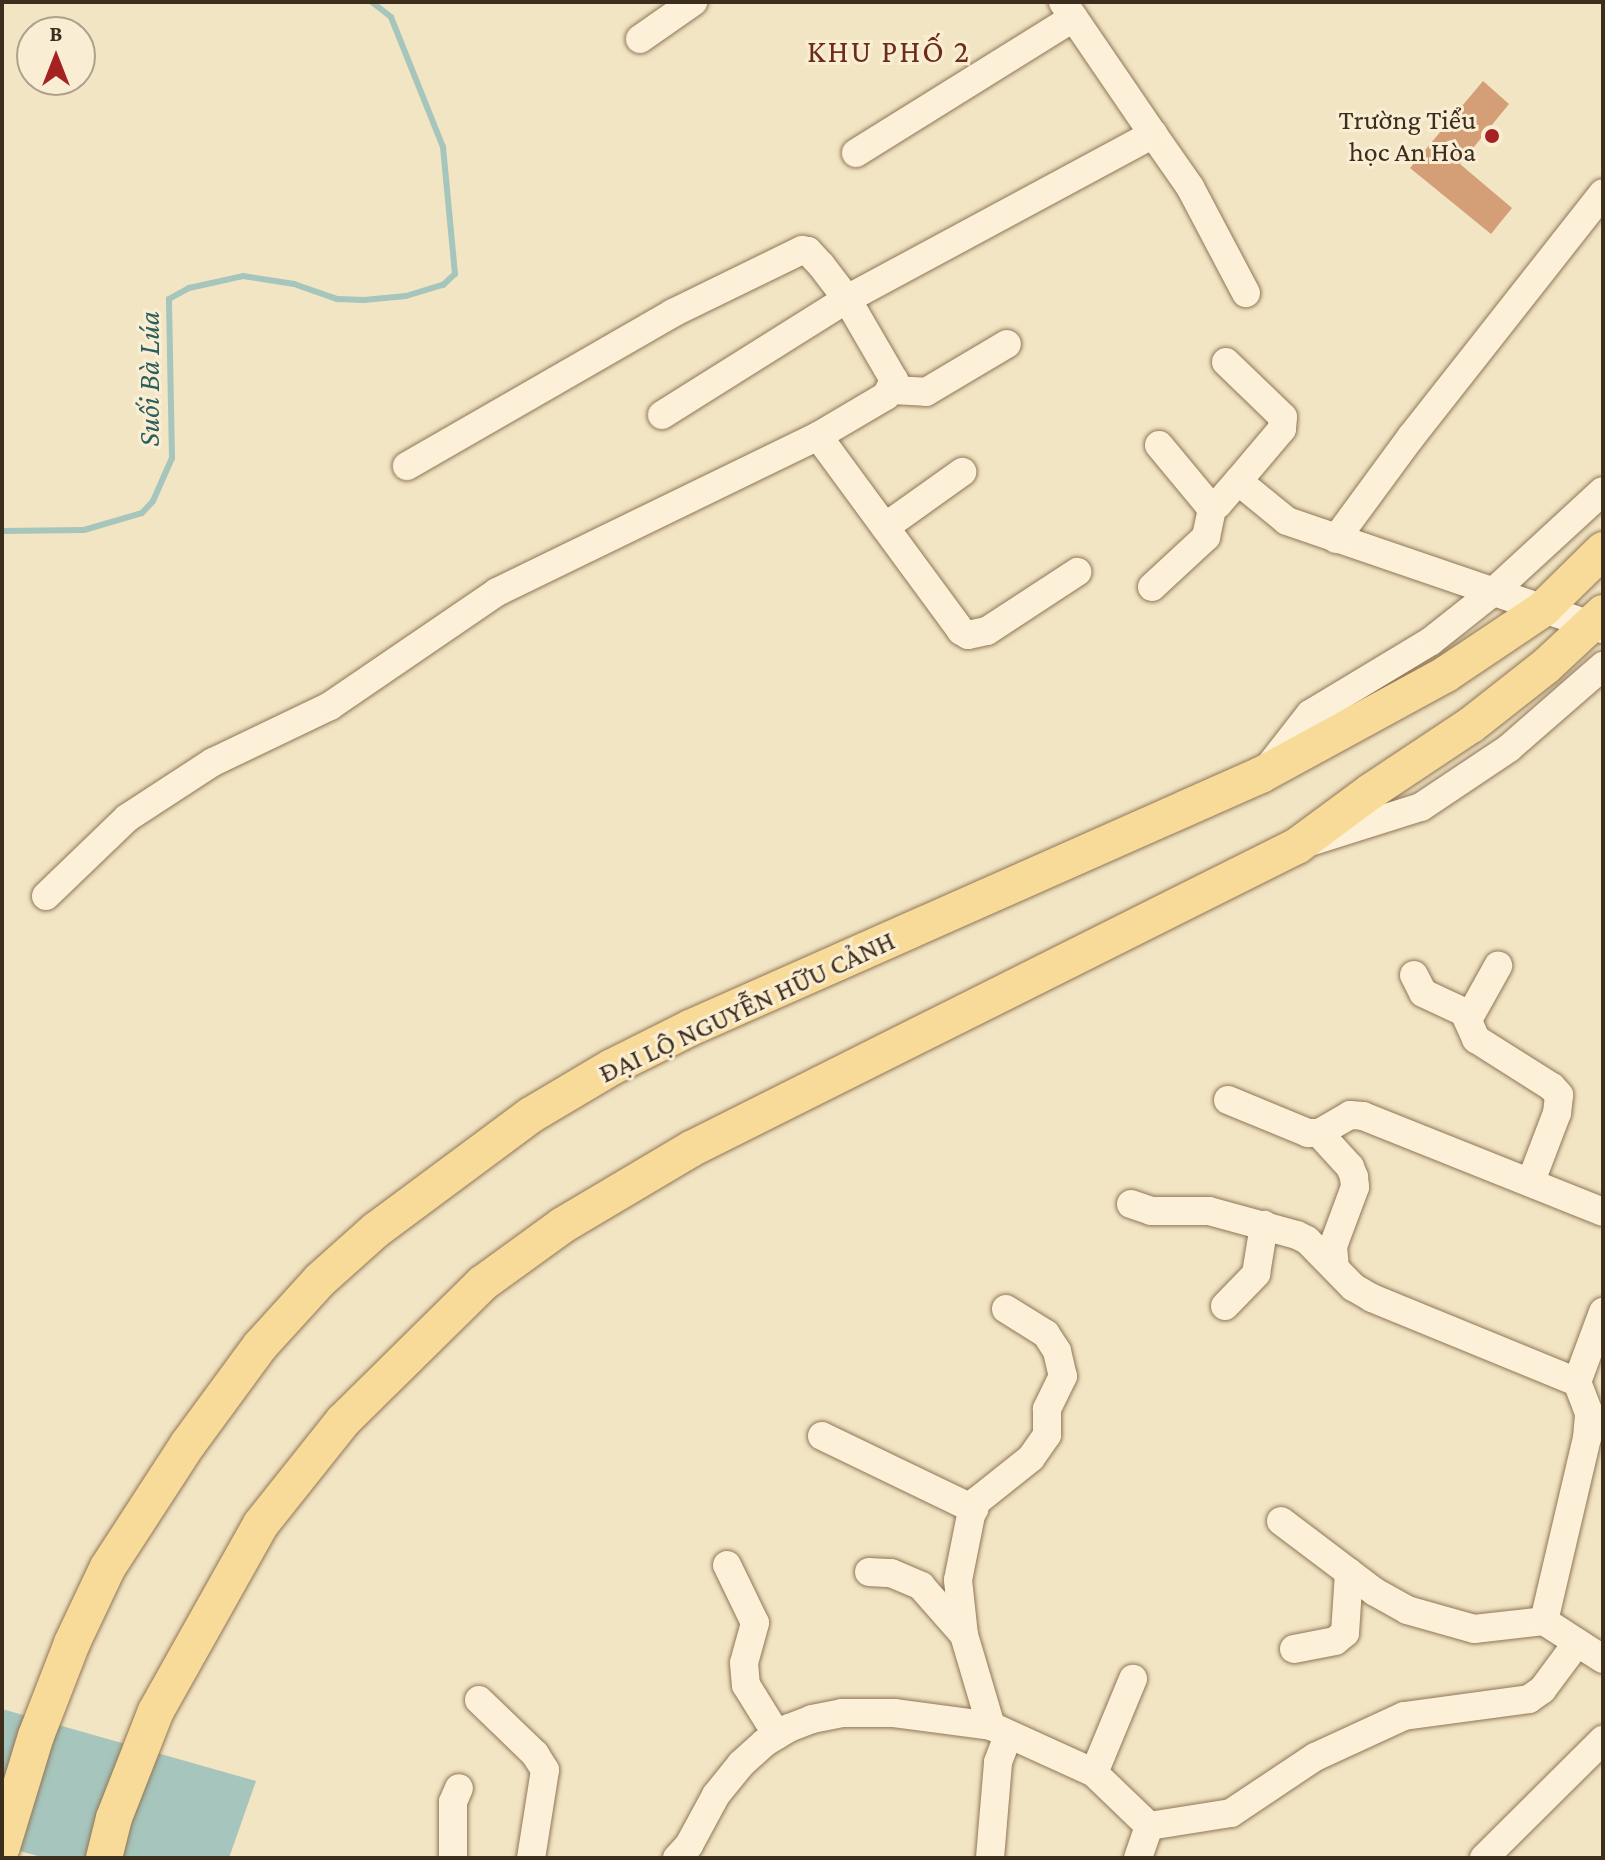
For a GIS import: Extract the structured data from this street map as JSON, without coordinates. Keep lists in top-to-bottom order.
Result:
{
  "streets": {
    "main road": ["ĐẠI LỘ NGUYỄN HỮU CẢNH"]
  },
  "districts": ["KHU PHỐ 2"],
  "water": ["Suối Bà Lúa"],
  "places": ["Trường Tiểu học An Hòa"],
  "north": "top"
}
